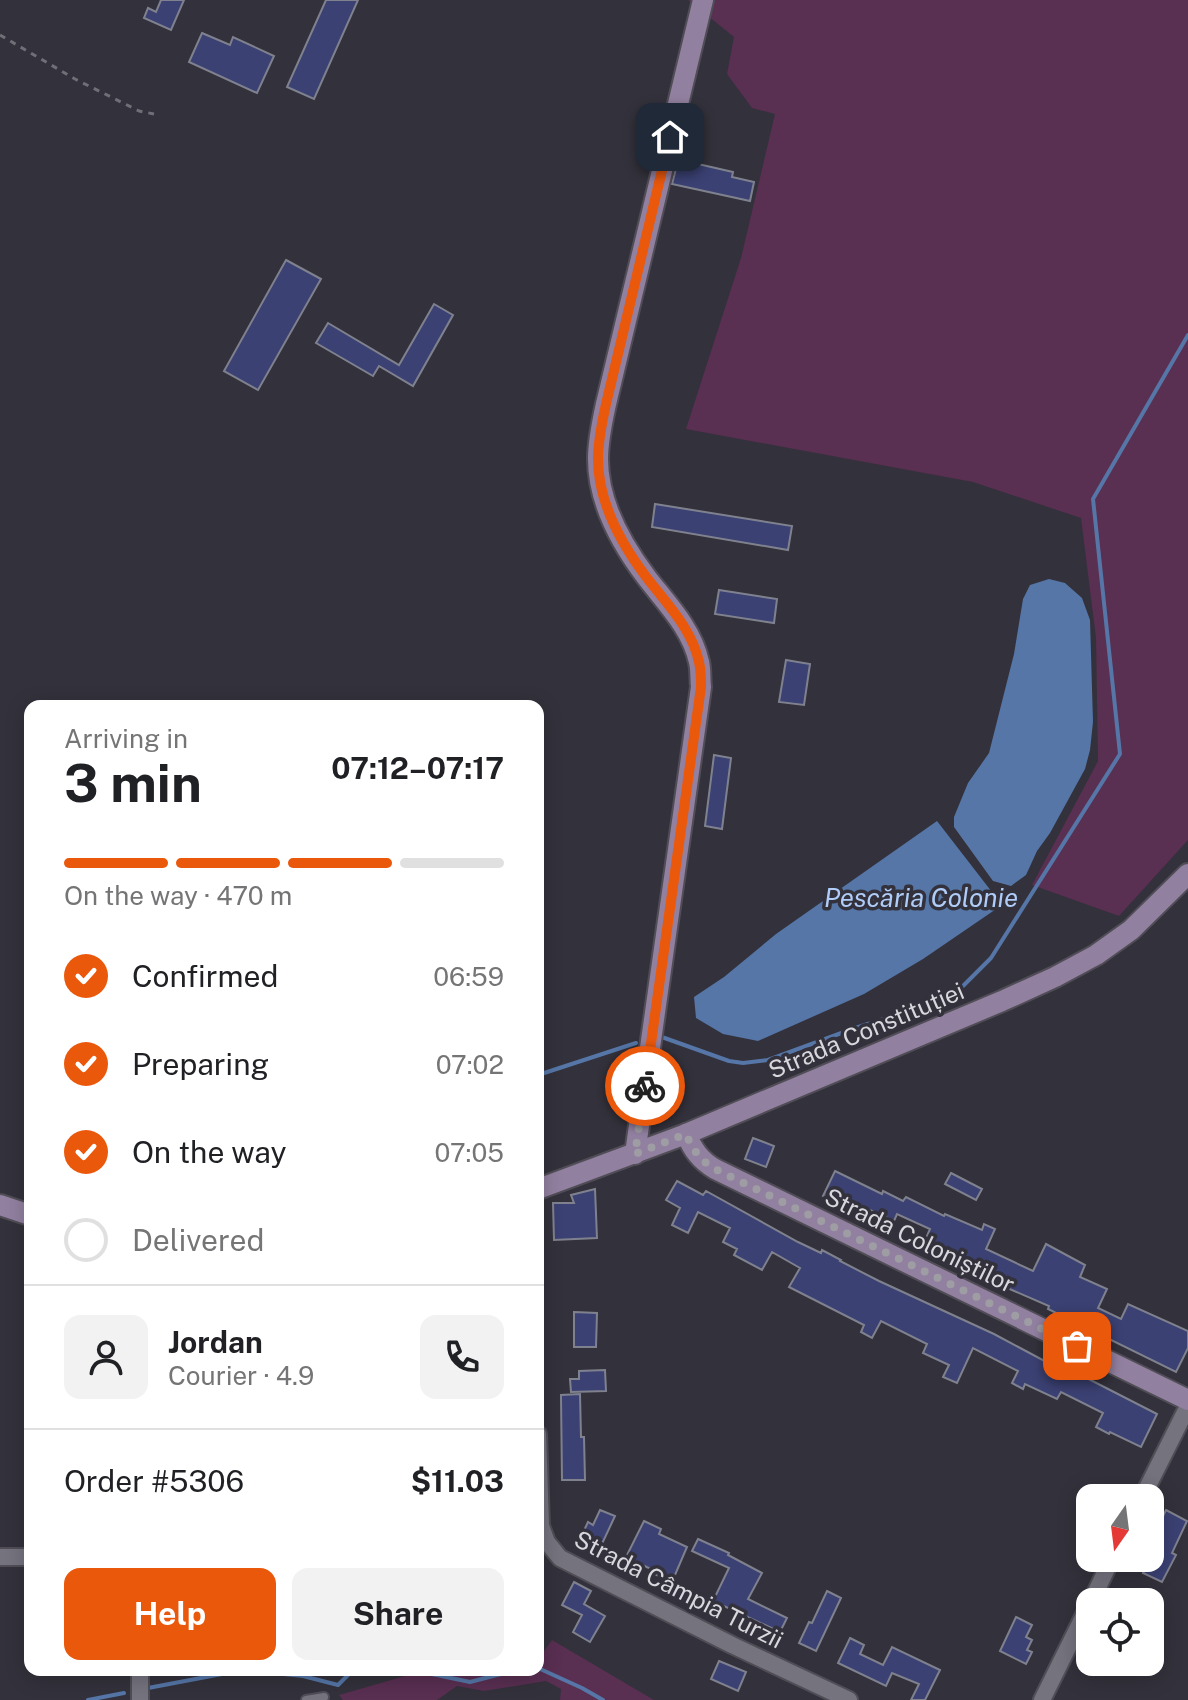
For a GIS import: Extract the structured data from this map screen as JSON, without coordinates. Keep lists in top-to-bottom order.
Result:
{
  "streets": {
    "street": ["Strada Constituției", "Strada Coloniștilor", "Strada Câmpia Turzii"]
  },
  "crossings": [
    ["Strada Constituției", "Strada Coloniștilor"]
  ],
  "water": ["Pescăria Colonie"],
  "north": "bottom",
  "page": {
    "heading": ["3 min", "Arriving in", "07:12–07:17"],
    "panel": [
      "Jordan",
      "Courier · 4.9",
      "Order #5306",
      "$11.03"
    ],
    "bar": "On the way · 470 m",
    "list": [
      ["Confirmed", "06:59"],
      ["Preparing", "07:02"],
      ["On the way", "07:05"],
      "Delivered"
    ],
    "buttons": ["Help", "Share"]
  }
}
